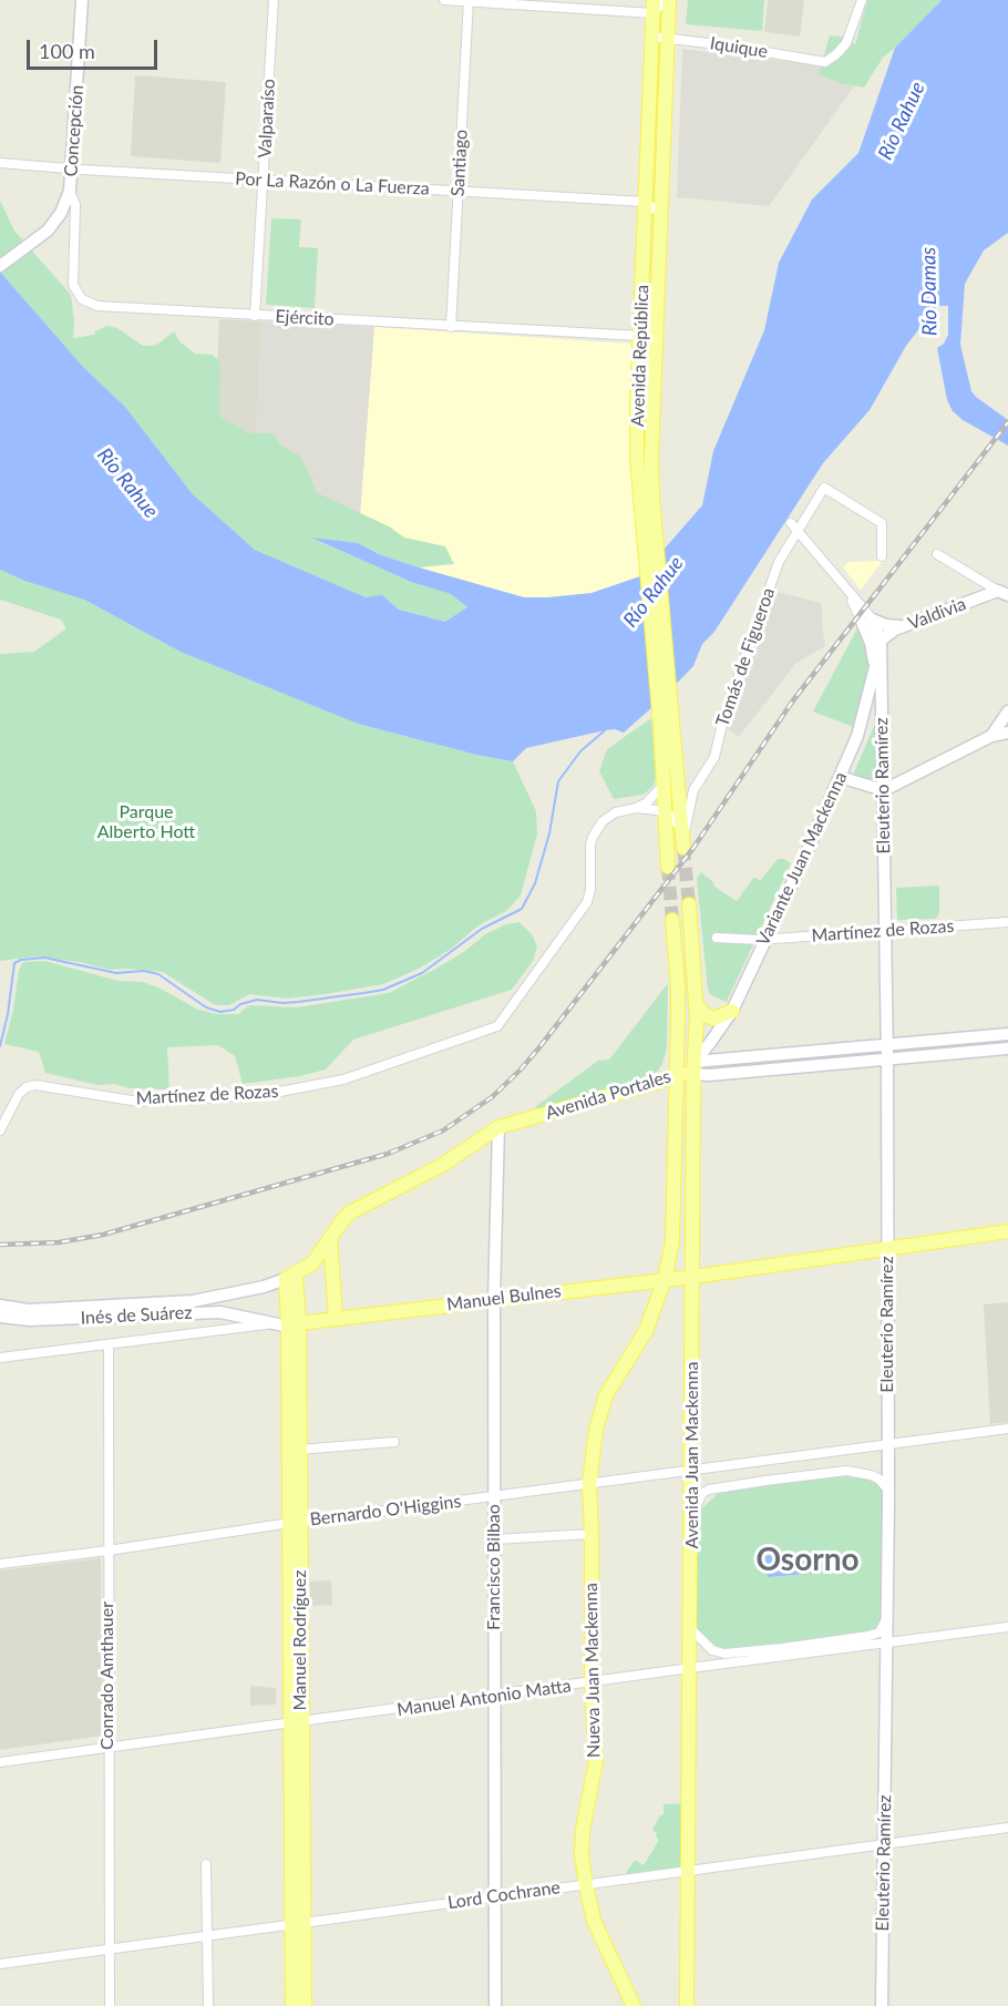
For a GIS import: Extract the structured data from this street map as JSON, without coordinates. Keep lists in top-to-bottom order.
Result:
{
  "streets": {
    "main road": [
      "Concepción",
      "Avenida República",
      "Valdivia",
      "Eleuterio Ramírez",
      "Variante Juan Mackenna",
      "Avenida Portales",
      "Manuel Bulnes",
      "Inés de Suárez",
      "Avenida Juan Mackenna",
      "Francisco Bilbao",
      "Manuel Rodríguez",
      "Nueva Juan Mackenna"
    ],
    "street": [
      "Iquique",
      "Valparaíso",
      "Santiago",
      "Por La Razón o La Fuerza",
      "Ejército",
      "Tomás de Figueroa",
      "Martínez de Rozas",
      "Bernardo O'Higgins",
      "Conrado Amthauer",
      "Manuel Antonio Matta",
      "Lord Cochrane"
    ]
  },
  "crossings": [
    ["Iquique", "Avenida República"],
    ["Valparaíso", "Por La Razón o La Fuerza"],
    ["Valparaíso", "Ejército"],
    ["Concepción", "Por La Razón o La Fuerza"],
    ["Concepción", "Ejército"],
    ["Santiago", "Por La Razón o La Fuerza"],
    ["Santiago", "Ejército"],
    ["Por La Razón o La Fuerza", "Avenida República"],
    ["Ejército", "Avenida República"],
    ["Valdivia", "Eleuterio Ramírez"],
    ["Valdivia", "Variante Juan Mackenna"],
    ["Eleuterio Ramírez", "Variante Juan Mackenna"],
    ["Eleuterio Ramírez", "Martínez de Rozas"],
    ["Eleuterio Ramírez", "Avenida Portales"],
    ["Eleuterio Ramírez", "Manuel Bulnes"],
    ["Eleuterio Ramírez", "Avenida Juan Mackenna"],
    ["Eleuterio Ramírez", "Bernardo O'Higgins"],
    ["Eleuterio Ramírez", "Manuel Antonio Matta"],
    ["Eleuterio Ramírez", "Lord Cochrane"],
    ["Variante Juan Mackenna", "Martínez de Rozas"],
    ["Variante Juan Mackenna", "Avenida Portales"],
    ["Variante Juan Mackenna", "Avenida Juan Mackenna"],
    ["Avenida Portales", "Inés de Suárez"],
    ["Avenida Portales", "Avenida Juan Mackenna"],
    ["Avenida Portales", "Francisco Bilbao"],
    ["Avenida Portales", "Manuel Rodríguez"],
    ["Manuel Bulnes", "Inés de Suárez"],
    ["Manuel Bulnes", "Avenida Juan Mackenna"],
    ["Manuel Bulnes", "Francisco Bilbao"],
    ["Manuel Bulnes", "Manuel Rodríguez"],
    ["Manuel Bulnes", "Conrado Amthauer"],
    ["Avenida Juan Mackenna", "Bernardo O'Higgins"],
    ["Avenida Juan Mackenna", "Manuel Antonio Matta"],
    ["Avenida Juan Mackenna", "Lord Cochrane"],
    ["Bernardo O'Higgins", "Francisco Bilbao"],
    ["Bernardo O'Higgins", "Manuel Rodríguez"],
    ["Bernardo O'Higgins", "Nueva Juan Mackenna"],
    ["Bernardo O'Higgins", "Conrado Amthauer"],
    ["Francisco Bilbao", "Manuel Antonio Matta"],
    ["Francisco Bilbao", "Lord Cochrane"],
    ["Manuel Rodríguez", "Manuel Antonio Matta"],
    ["Manuel Rodríguez", "Lord Cochrane"],
    ["Nueva Juan Mackenna", "Manuel Antonio Matta"],
    ["Nueva Juan Mackenna", "Lord Cochrane"],
    ["Conrado Amthauer", "Manuel Antonio Matta"],
    ["Conrado Amthauer", "Lord Cochrane"]
  ],
  "districts": ["Osorno"],
  "water": ["Río Rahue", "Río Damas"],
  "parks": ["Parque Alberto Hott"],
  "scale_bar": "100 m"
}
